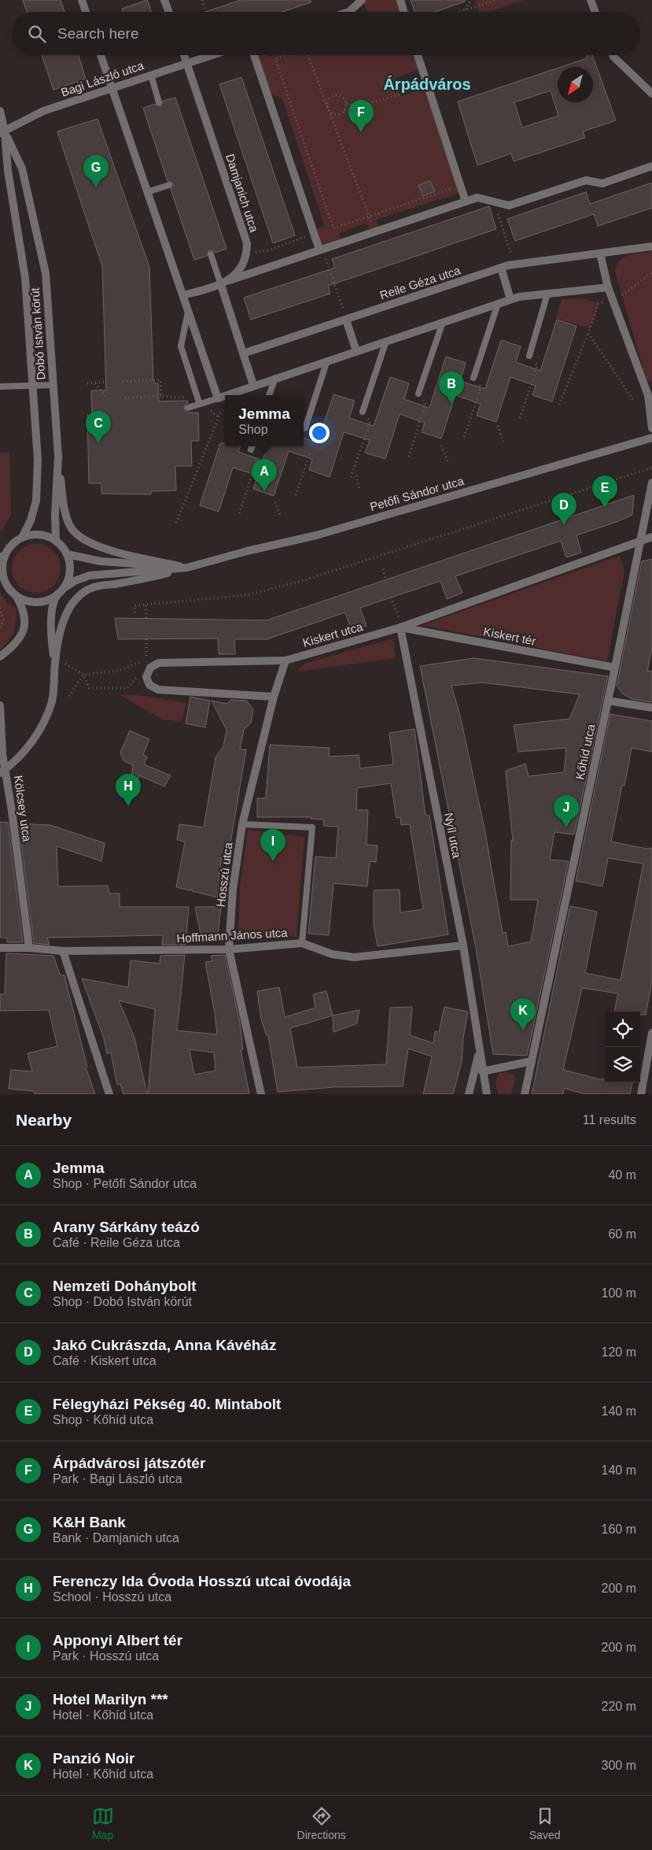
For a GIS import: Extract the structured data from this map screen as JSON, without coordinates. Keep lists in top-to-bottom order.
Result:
{
  "streets": {
    "street": [
      "Bagi László utca",
      "Damjanich utca",
      "Reile Géza utca",
      "Dobó István körút",
      "Petőfi Sándor utca",
      "Kiskert utca",
      "Kiskert tér",
      "Kőhíd utca",
      "Kölcsey utca",
      "Nyíl utca",
      "Hosszú utca",
      "Hoffmann János utca"
    ]
  },
  "crossings": [
    ["Bagi László utca", "Damjanich utca"],
    ["Bagi László utca", "Dobó István körút"],
    ["Dobó István körút", "Petőfi Sándor utca"],
    ["Kiskert utca", "Kiskert tér"],
    ["Kiskert utca", "Kőhíd utca"],
    ["Kiskert utca", "Nyíl utca"],
    ["Kiskert utca", "Hosszú utca"],
    ["Kiskert tér", "Kőhíd utca"],
    ["Kiskert tér", "Nyíl utca"],
    ["Kölcsey utca", "Hoffmann János utca"],
    ["Nyíl utca", "Hoffmann János utca"],
    ["Hosszú utca", "Hoffmann János utca"]
  ],
  "districts": ["Árpádváros"],
  "north": "bottom left",
  "page": {
    "search": "Search here",
    "pins": [
      "F",
      "G",
      "B",
      "C",
      "A",
      "E",
      "D",
      "H",
      "J",
      "I",
      "K"
    ],
    "popup": ["Jemma", "Shop"],
    "heading": ["Nearby", "11 results"],
    "list": [
      {
        "mark": "A",
        "name": "Jemma",
        "note": "Shop · Petőfi Sándor utca",
        "value": "40 m"
      },
      {
        "mark": "B",
        "name": "Arany Sárkány teázó",
        "note": "Café · Reile Géza utca",
        "value": "60 m"
      },
      {
        "mark": "C",
        "name": "Nemzeti Dohánybolt",
        "note": "Shop · Dobó István körút",
        "value": "100 m"
      },
      {
        "mark": "D",
        "name": "Jakó Cukrászda, Anna Kávéház",
        "note": "Café · Kiskert utca",
        "value": "120 m"
      },
      {
        "mark": "E",
        "name": "Félegyházi Pékség 40. Mintabolt",
        "note": "Shop · Kőhíd utca",
        "value": "140 m"
      },
      {
        "mark": "F",
        "name": "Árpádvárosi játszótér",
        "note": "Park · Bagi László utca",
        "value": "140 m"
      },
      {
        "mark": "G",
        "name": "K&H Bank",
        "note": "Bank · Damjanich utca",
        "value": "160 m"
      },
      {
        "mark": "H",
        "name": "Ferenczy Ida Óvoda Hosszú utcai óvodája",
        "note": "School · Hosszú utca",
        "value": "200 m"
      },
      {
        "mark": "I",
        "name": "Apponyi Albert tér",
        "note": "Park · Hosszú utca",
        "value": "200 m"
      },
      {
        "mark": "J",
        "name": "Hotel Marilyn ***",
        "note": "Hotel · Kőhíd utca",
        "value": "220 m"
      },
      {
        "mark": "K",
        "name": "Panzió Noir",
        "note": "Hotel · Kőhíd utca",
        "value": "300 m"
      }
    ],
    "nav": ["Map", "Directions", "Saved"]
  }
}
